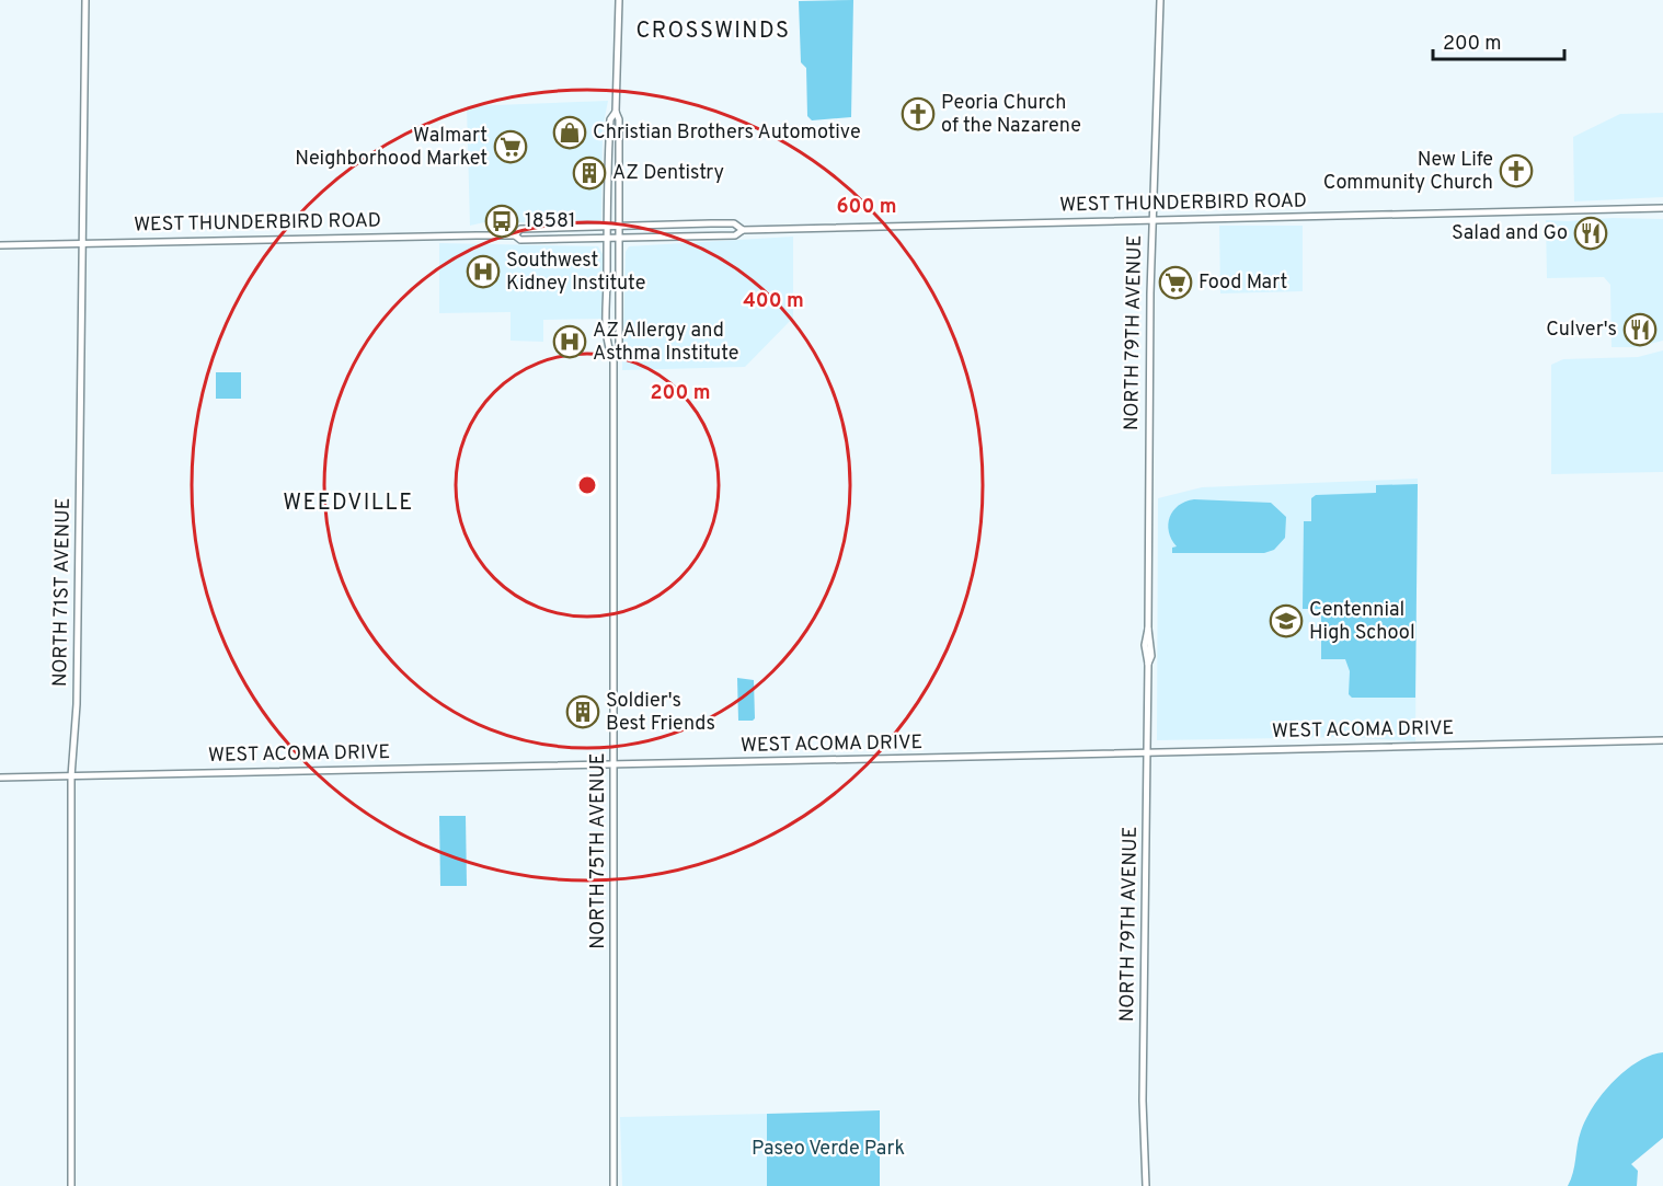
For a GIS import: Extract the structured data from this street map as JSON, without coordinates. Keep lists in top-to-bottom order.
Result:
{
  "streets": {
    "street": [
      "WEST THUNDERBIRD ROAD",
      "NORTH 79TH AVENUE",
      "NORTH 71ST AVENUE",
      "WEST ACOMA DRIVE",
      "NORTH 75TH AVENUE"
    ]
  },
  "crossings": [
    ["WEST THUNDERBIRD ROAD", "NORTH 79TH AVENUE"],
    ["WEST THUNDERBIRD ROAD", "NORTH 71ST AVENUE"],
    ["WEST THUNDERBIRD ROAD", "NORTH 75TH AVENUE"],
    ["NORTH 79TH AVENUE", "WEST ACOMA DRIVE"],
    ["NORTH 71ST AVENUE", "WEST ACOMA DRIVE"],
    ["WEST ACOMA DRIVE", "NORTH 75TH AVENUE"]
  ],
  "districts": ["CROSSWINDS", "WEEDVILLE"],
  "parks": ["Paseo Verde Park"],
  "places": {
    "church": ["Peoria Church of the Nazarene", "New Life Community Church"],
    "shop": ["Christian Brothers Automotive"],
    "supermarket": ["Walmart Neighborhood Market", "Food Mart"],
    "building": ["AZ Dentistry", "Soldier's Best Friends"],
    "bus stop": ["18581"],
    "restaurant": ["Salad and Go", "Culver's"],
    "hospital": ["Southwest Kidney Institute", "AZ Allergy and Asthma Institute"],
    "school or university": ["Centennial High School"]
  },
  "scale_bar": "200 m",
  "rings": ["600 m", "400 m", "200 m"]
}
